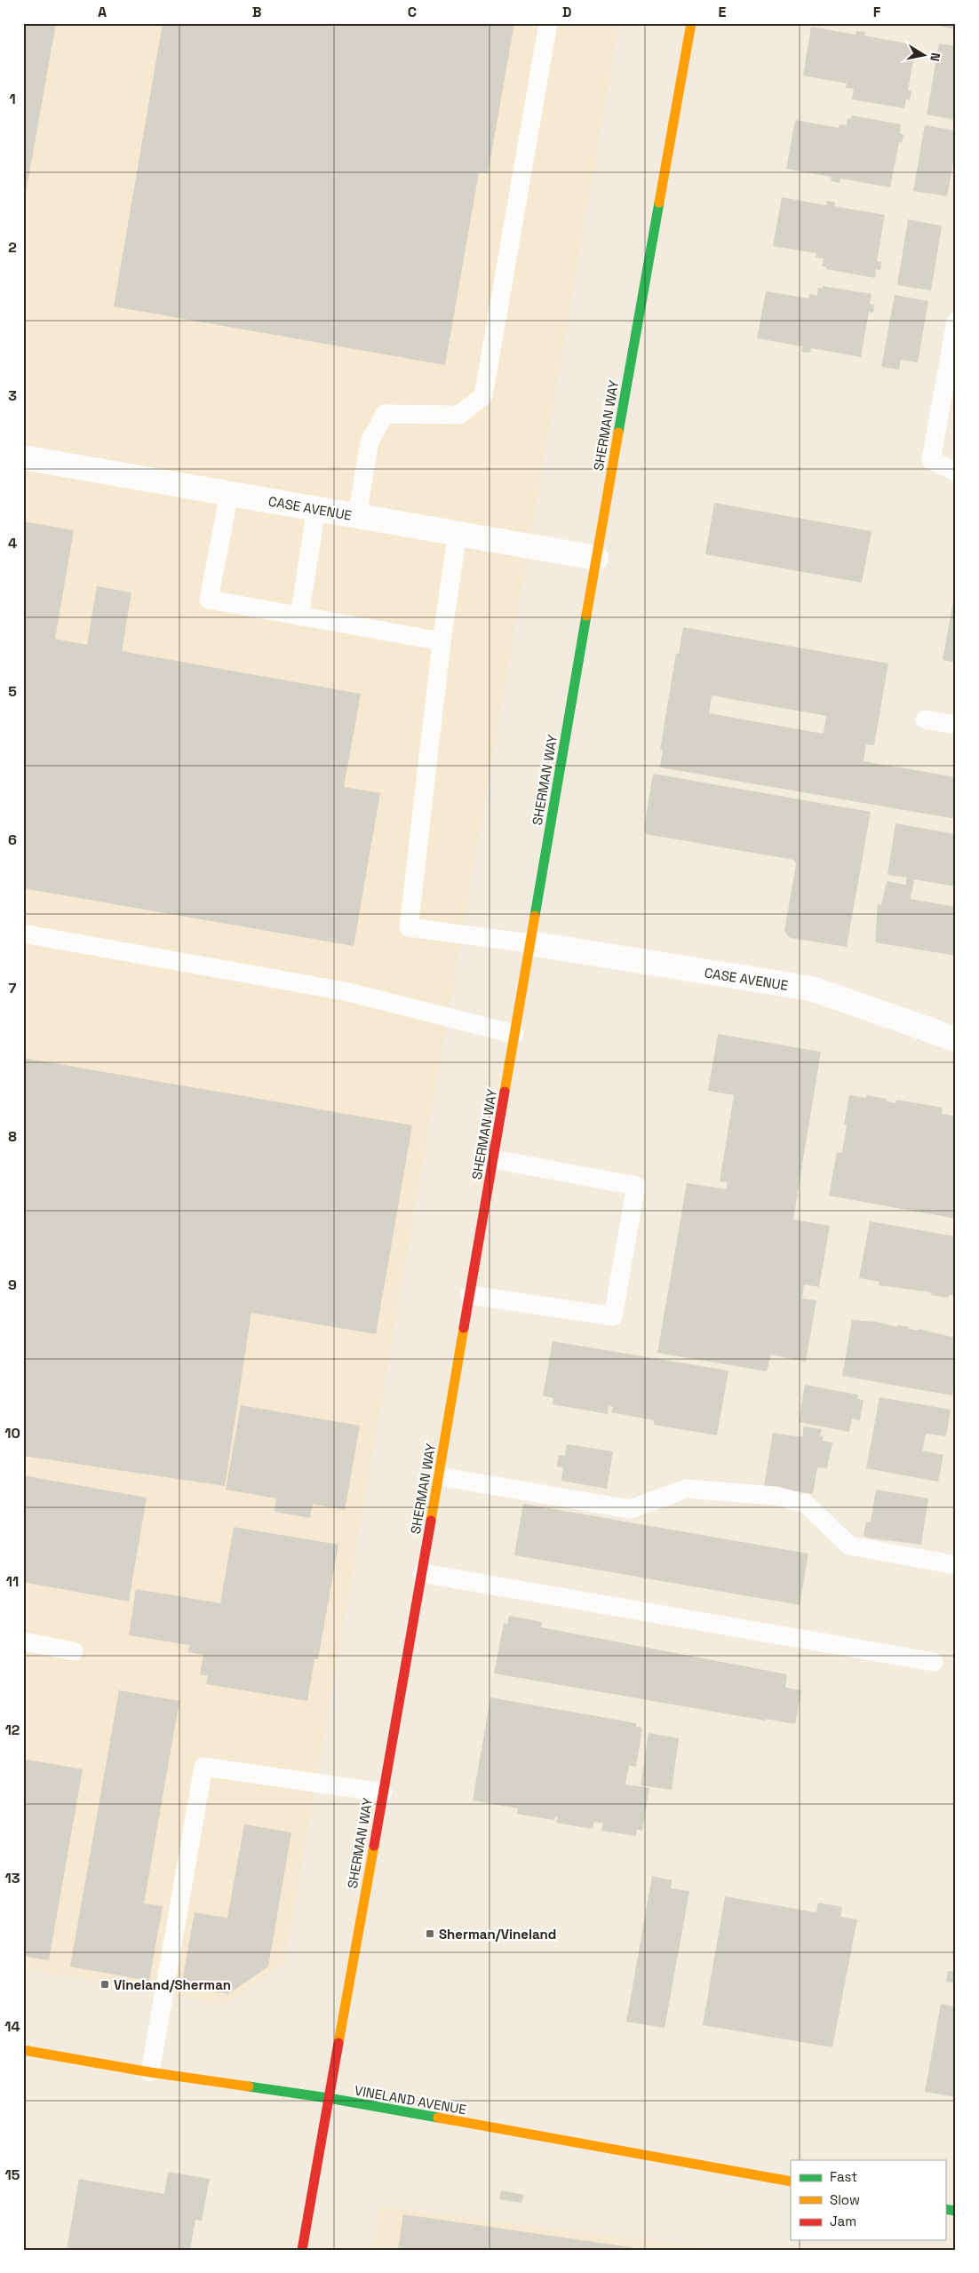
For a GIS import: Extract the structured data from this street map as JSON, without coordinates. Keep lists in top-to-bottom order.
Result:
{
  "streets": {
    "main road": ["SHERMAN WAY", "VINELAND AVENUE"],
    "street": ["CASE AVENUE"]
  },
  "crossings": [
    ["SHERMAN WAY", "CASE AVENUE"],
    ["SHERMAN WAY", "VINELAND AVENUE"]
  ],
  "places": {
    "transit": ["Sherman/Vineland", "Vineland/Sherman"]
  },
  "legend": ["Fast", "Slow", "Jam"],
  "north": "right",
  "grid": {
    "columns": [
      "A",
      "B",
      "C",
      "D",
      "E",
      "F"
    ],
    "rows": [
      "1",
      "2",
      "3",
      "4",
      "5",
      "6",
      "7",
      "8",
      "9",
      "10",
      "11",
      "12",
      "13",
      "14",
      "15"
    ]
  }
}
